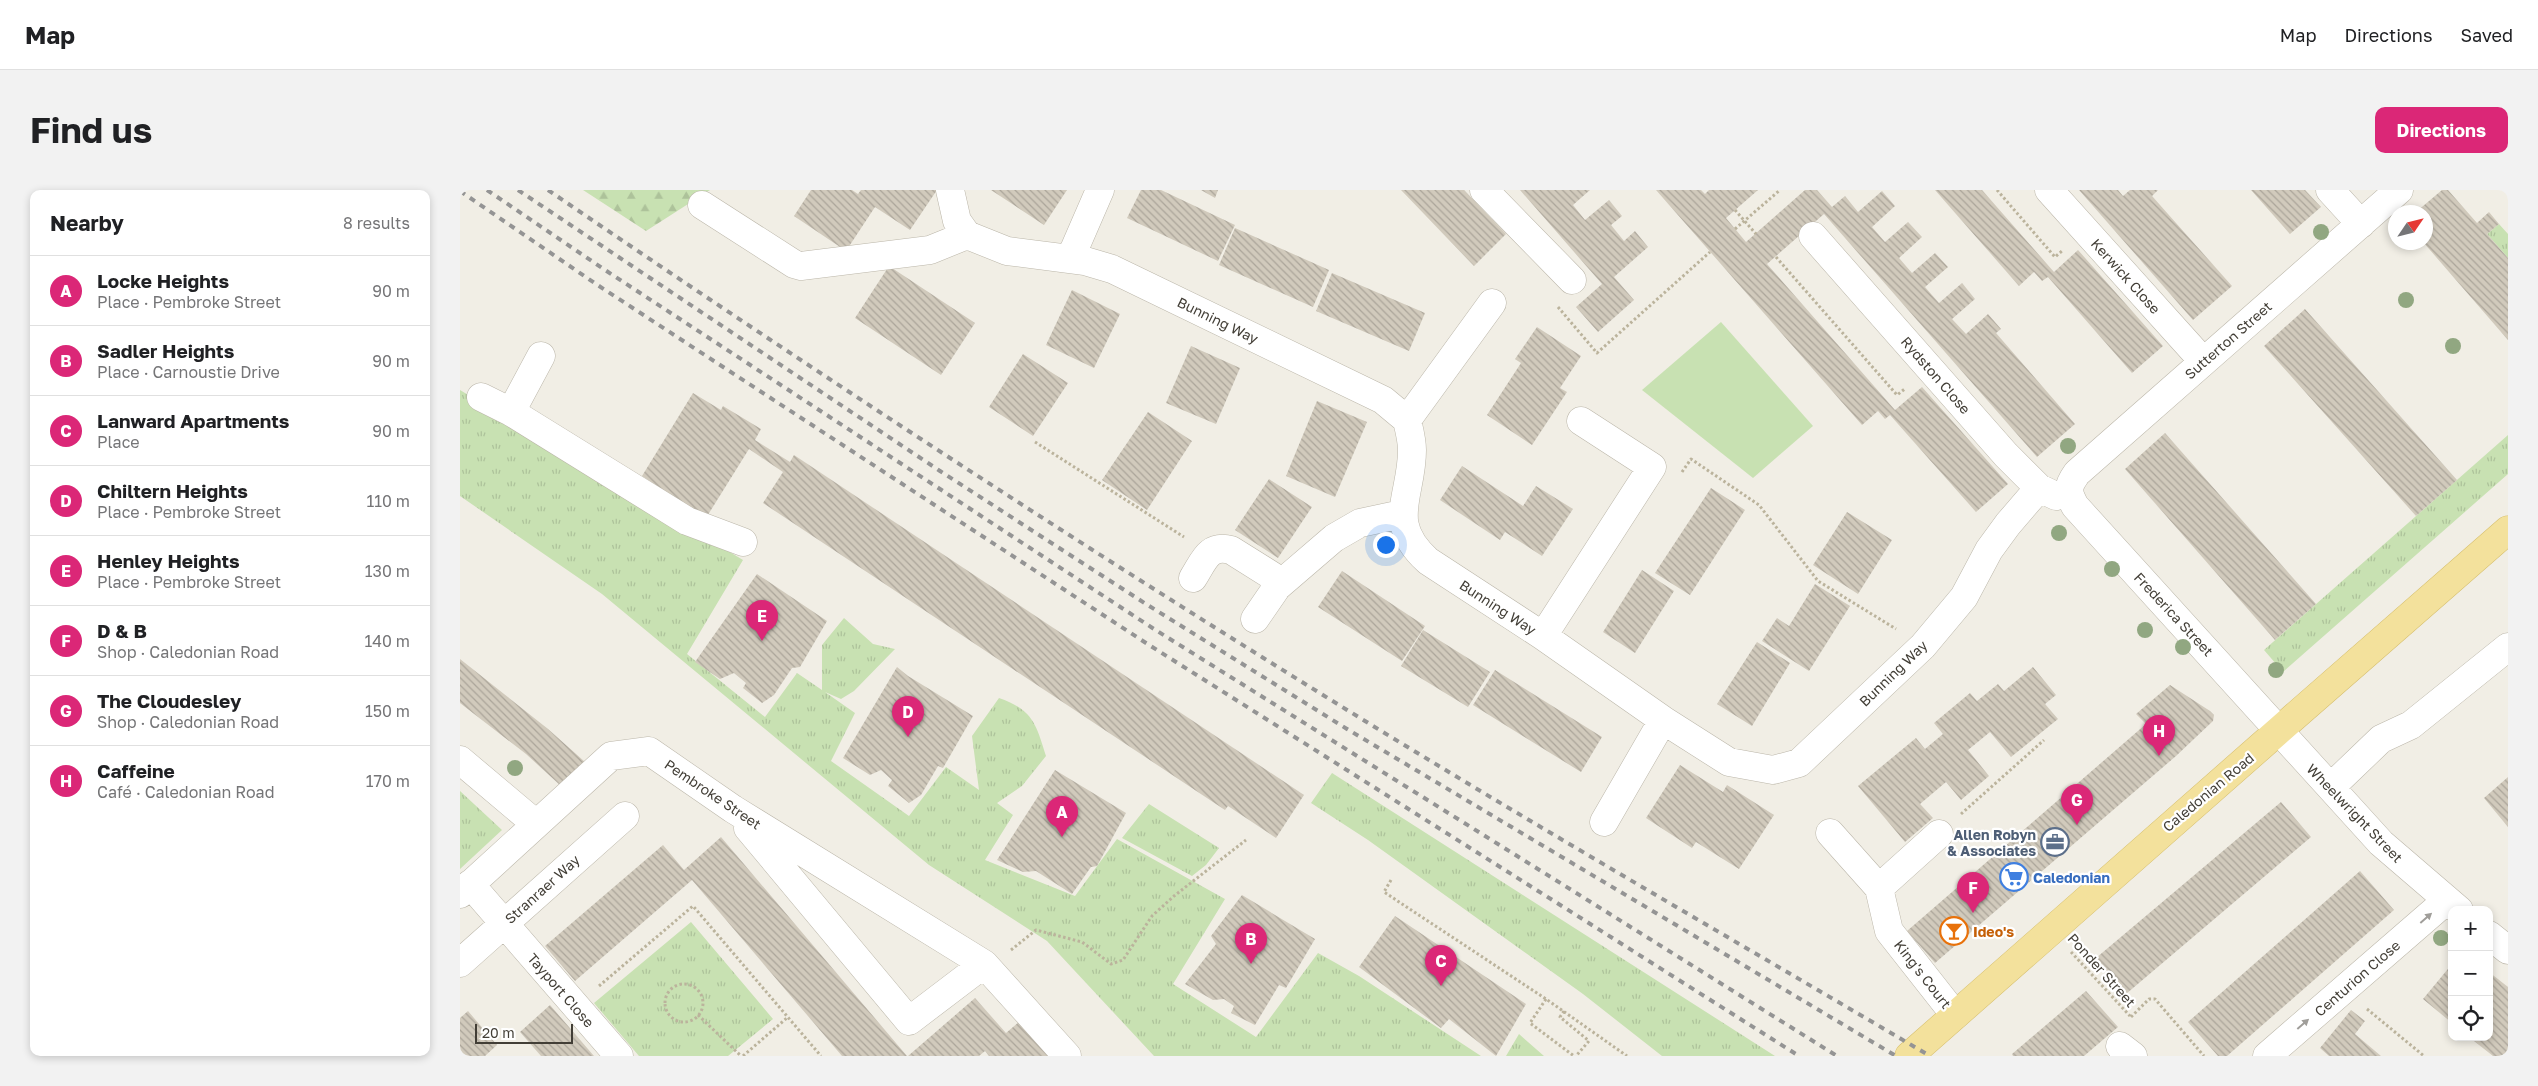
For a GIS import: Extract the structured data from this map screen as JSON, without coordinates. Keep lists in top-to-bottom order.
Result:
{
  "streets": {
    "main road": ["Caledonian Road"],
    "street": [
      "Kerwick Close",
      "Bunning Way",
      "Sutterton Street",
      "Rydston Close",
      "Frederica Street",
      "Pembroke Street",
      "Wheelwright Street",
      "Stranraer Way",
      "King's Court",
      "Centurion Close",
      "Tayport Close"
    ],
    "path": ["Ponder Street"]
  },
  "crossings": [
    ["Kerwick Close", "Sutterton Street"],
    ["Bunning Way", "Rydston Close"],
    ["Sutterton Street", "Rydston Close"],
    ["Sutterton Street", "Frederica Street"],
    ["Rydston Close", "Frederica Street"],
    ["Frederica Street", "Caledonian Road"],
    ["Frederica Street", "Wheelwright Street"],
    ["Caledonian Road", "Wheelwright Street"],
    ["Caledonian Road", "Ponder Street"],
    ["Caledonian Road", "King's Court"],
    ["Pembroke Street", "Tayport Close"],
    ["Wheelwright Street", "Centurion Close"],
    ["Stranraer Way", "Tayport Close"]
  ],
  "one_way": ["Centurion Close"],
  "places": {
    "office": ["Allen Robyn & Associates"],
    "supermarket": ["Caledonian"],
    "bar": ["Ideo's"]
  },
  "scale_bar": "20 m",
  "north": "top right",
  "page": {
    "header": "Map",
    "nav": ["Map", "Directions", "Saved"],
    "buttons": "Directions",
    "title": "Find us",
    "heading": ["Nearby", "8 results"],
    "list": [
      {
        "mark": "A",
        "name": "Locke Heights",
        "note": "Place · Pembroke Street",
        "value": "90 m"
      },
      {
        "mark": "B",
        "name": "Sadler Heights",
        "note": "Place · Carnoustie Drive",
        "value": "90 m"
      },
      {
        "mark": "C",
        "name": "Lanward Apartments",
        "note": "Place",
        "value": "90 m"
      },
      {
        "mark": "D",
        "name": "Chiltern Heights",
        "note": "Place · Pembroke Street",
        "value": "110 m"
      },
      {
        "mark": "E",
        "name": "Henley Heights",
        "note": "Place · Pembroke Street",
        "value": "130 m"
      },
      {
        "mark": "F",
        "name": "D & B",
        "note": "Shop · Caledonian Road",
        "value": "140 m"
      },
      {
        "mark": "G",
        "name": "The Cloudesley",
        "note": "Shop · Caledonian Road",
        "value": "150 m"
      },
      {
        "mark": "H",
        "name": "Caffeine",
        "note": "Café · Caledonian Road",
        "value": "170 m"
      }
    ],
    "pins": [
      "E",
      "D",
      "H",
      "G",
      "A",
      "F",
      "B",
      "C"
    ],
    "map_buttons": ["+", "−"],
    "scale": "20 m"
  }
}
